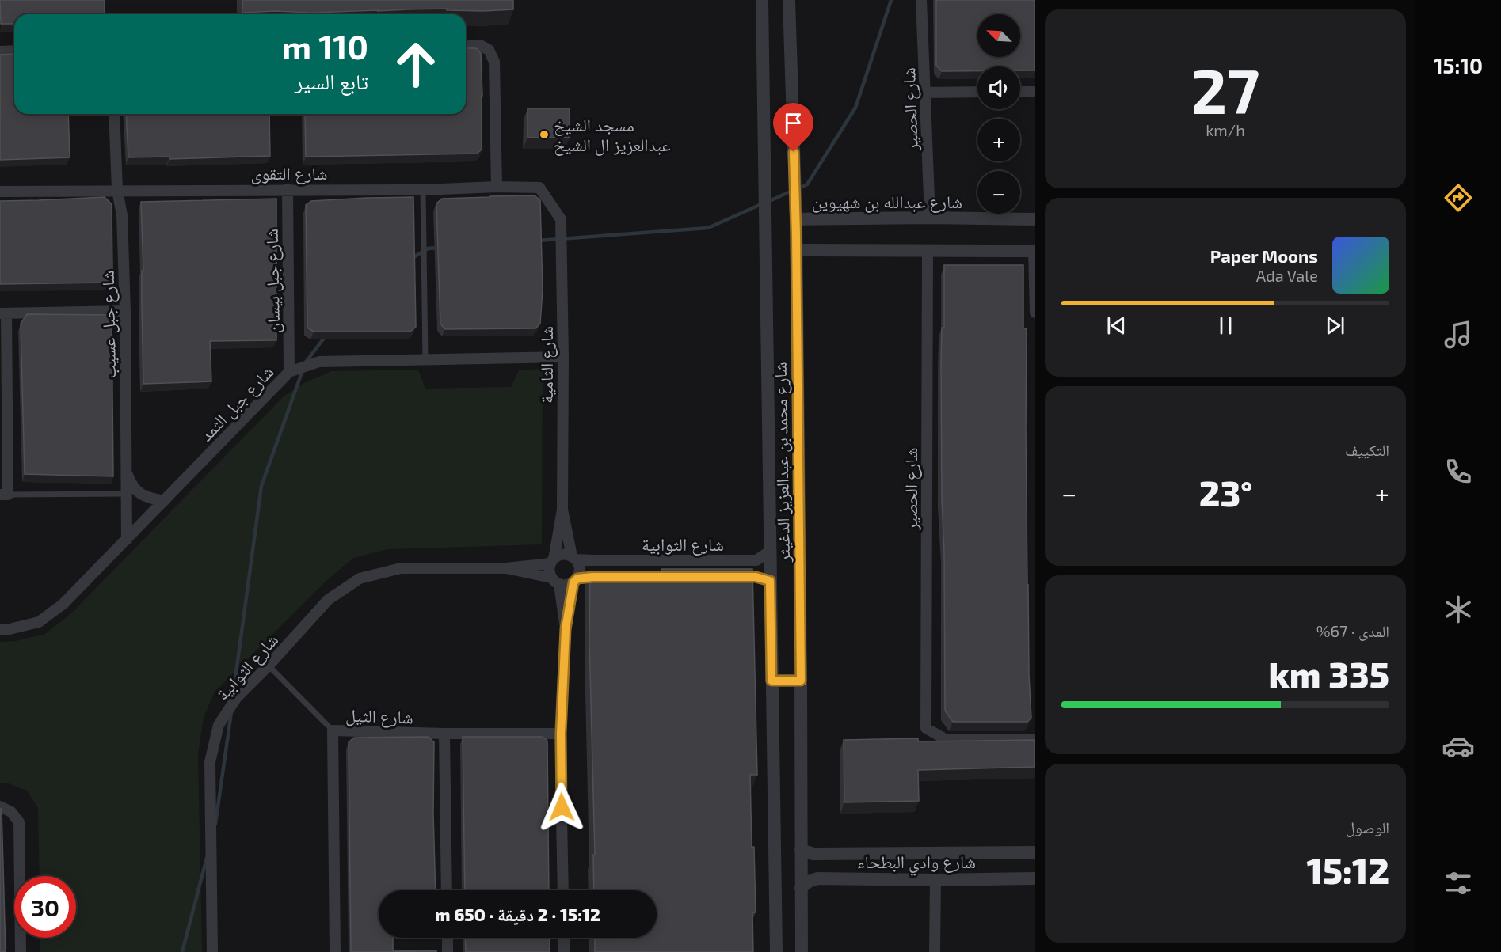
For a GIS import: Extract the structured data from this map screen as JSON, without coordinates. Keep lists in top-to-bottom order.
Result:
{
  "streets": {
    "street": [
      "شارع الحصير",
      "شارع التقوى",
      "شارع عبدالله بن شهيوين",
      "شارع جبل بيسان",
      "شارع جبل عسيب",
      "شارع الثامية",
      "شارع جبل الثمد",
      "شارع محمد بن عبدالعزيز الدغيثر",
      "شارع الثوابية",
      "شارع الثيل",
      "شارع وادي البطحاء"
    ]
  },
  "crossings": [
    ["شارع الحصير", "شارع عبدالله بن شهيوين"],
    ["شارع التقوى", "شارع جبل بيسان"],
    ["شارع التقوى", "شارع جبل عسيب"],
    ["شارع التقوى", "شارع الثامية"],
    ["شارع عبدالله بن شهيوين", "شارع محمد بن عبدالعزيز الدغيثر"],
    ["شارع جبل بيسان", "شارع جبل الثمد"],
    ["شارع جبل عسيب", "شارع جبل الثمد"],
    ["شارع الثامية", "شارع جبل الثمد"],
    ["شارع محمد بن عبدالعزيز الدغيثر", "شارع الثوابية"],
    ["شارع محمد بن عبدالعزيز الدغيثر", "شارع وادي البطحاء"]
  ],
  "places": ["مسجد الشيخ عبدالعزيز ال الشيخ"],
  "north": "top left",
  "page": {
    "tabs": "15:10",
    "tile": [
      ["27", "km/h"],
      "التكييف",
      ["المدى · 67%", "335 km"],
      ["الوصول", "15:12"]
    ],
    "map_buttons": ["+", "−"],
    "turn": ["110 m", "تابع السير"],
    "song": ["Paper Moons", "Ada Vale"],
    "heat": ["−", "23°", "+"],
    "limit": "30",
    "trip": "15:12 · 2 دقيقة · 650 m"
  }
}
